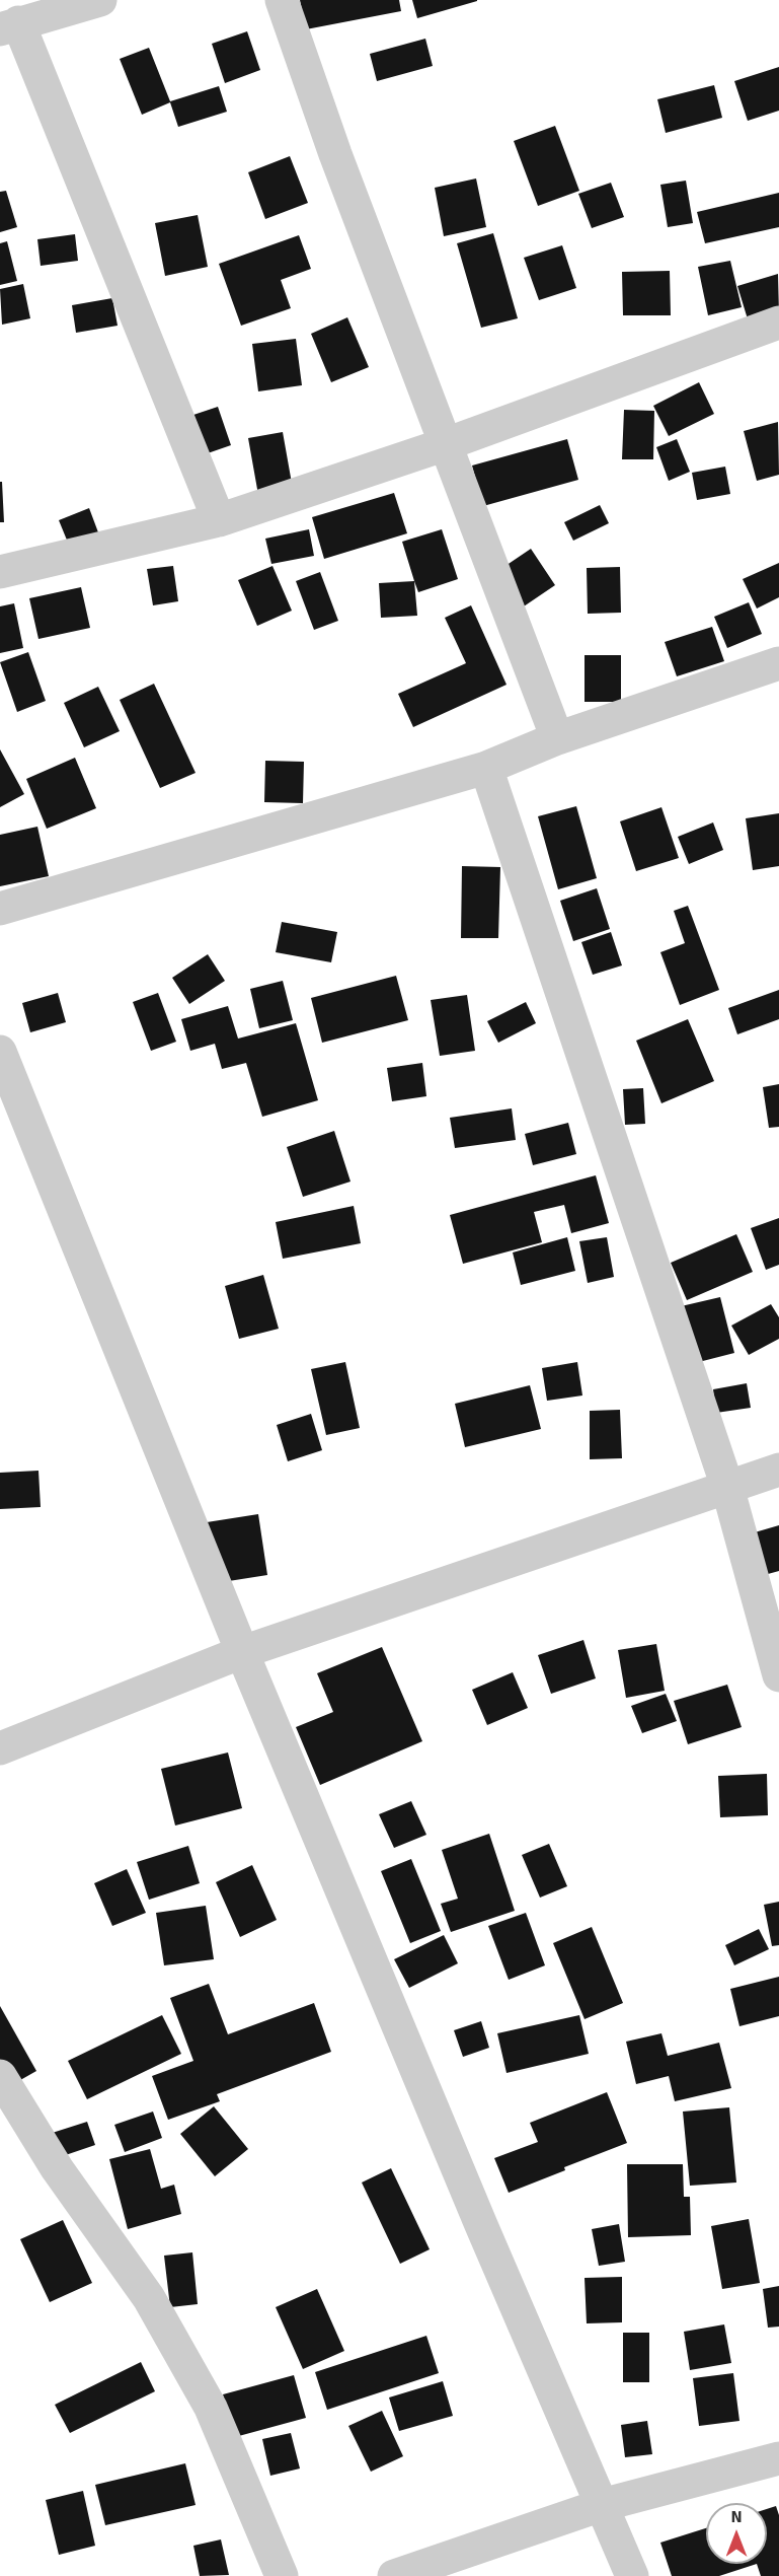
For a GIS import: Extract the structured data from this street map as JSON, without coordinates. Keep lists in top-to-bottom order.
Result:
{
  "north": "top"
}
